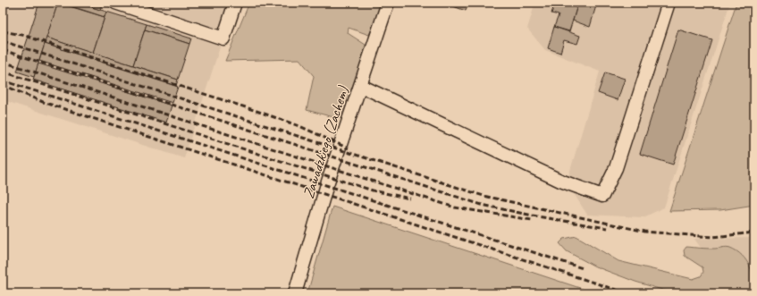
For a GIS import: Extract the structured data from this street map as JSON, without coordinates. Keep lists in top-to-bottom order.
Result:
{
  "streets": {
    "lane": ["Zawadzkiego (Zachem)"]
  }
}
